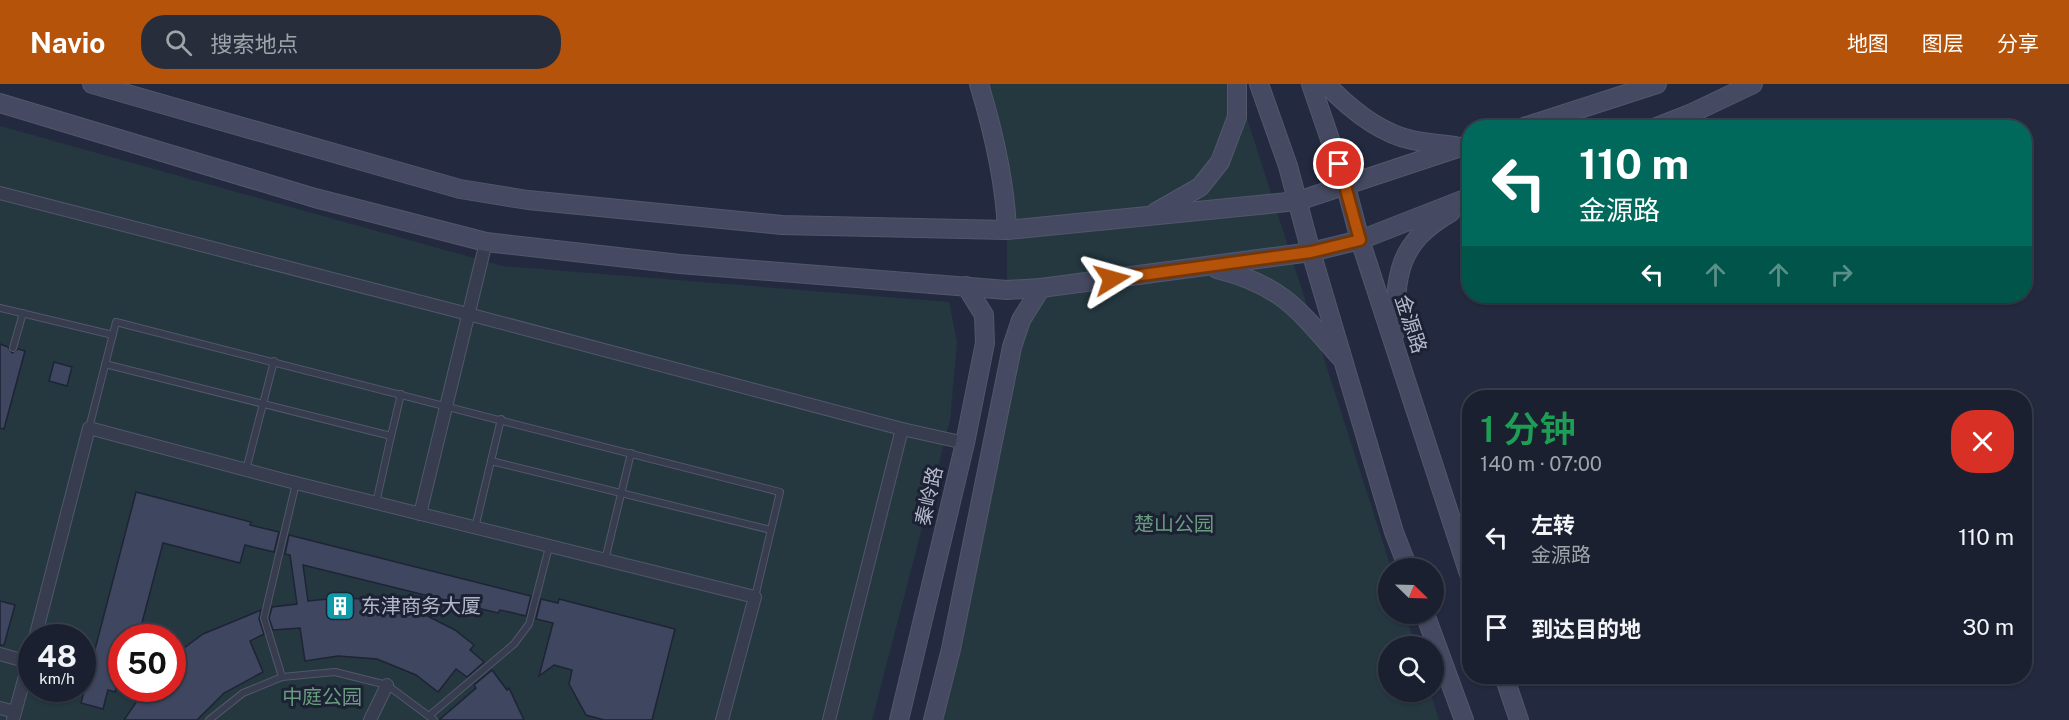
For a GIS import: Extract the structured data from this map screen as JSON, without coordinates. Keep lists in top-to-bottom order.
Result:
{
  "streets": {
    "main road": ["金源路", "秦岭路"]
  },
  "parks": ["楚山公园", "中庭公园"],
  "places": {
    "building": ["东津商务大厦"]
  },
  "north": "bottom right",
  "page": {
    "header": "Navio",
    "search": "搜索地点",
    "nav": ["地图", "图层", "分享"],
    "turn": ["110 m", "金源路"],
    "heading": ["1 分钟", "140 m · 07:00"],
    "list": [
      {
        "name": "左转",
        "note": "金源路",
        "value": "110 m"
      },
      {
        "name": "到达目的地",
        "value": "30 m"
      }
    ],
    "speed": "48 km/h",
    "limit": "50"
  }
}
